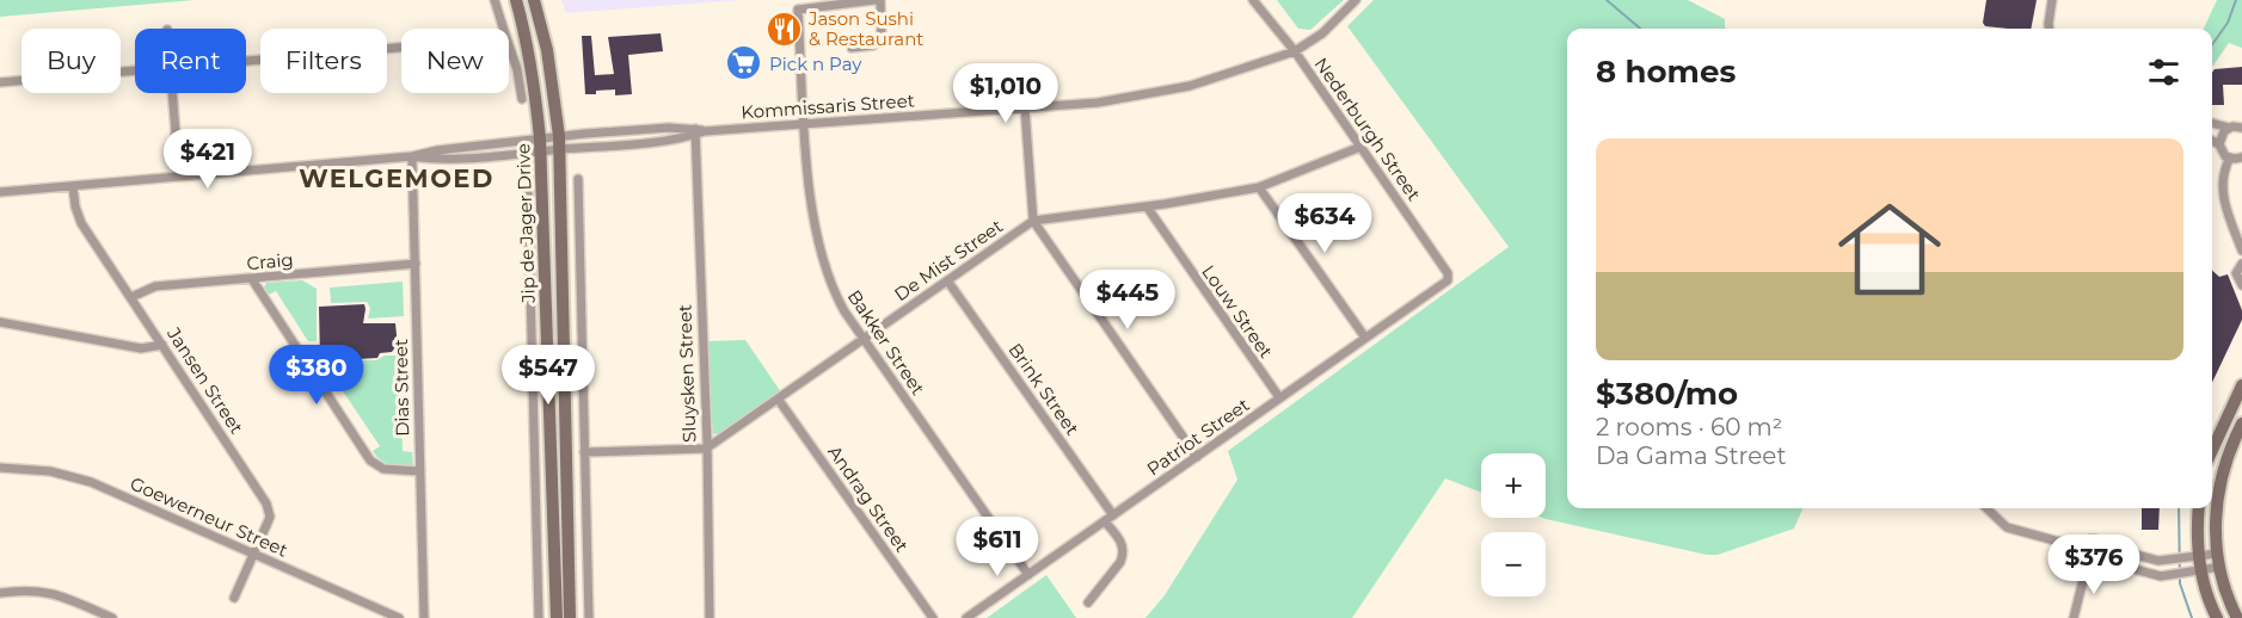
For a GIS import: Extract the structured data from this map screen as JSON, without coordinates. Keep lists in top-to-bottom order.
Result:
{
  "streets": {
    "main road": ["Jip de Jager Drive"],
    "street": [
      "Kommissaris Street",
      "Nederburgh Street",
      "De Mist Street",
      "Craig",
      "Louw Street",
      "Bakker Street",
      "Sluysken Street",
      "Jansen Street",
      "Dias Street",
      "Brink Street",
      "Patriot Street",
      "Andrag Street",
      "Goewerneur Street"
    ]
  },
  "crossings": [
    ["Kommissaris Street", "Nederburgh Street"],
    ["Kommissaris Street", "Jip de Jager Drive"],
    ["Kommissaris Street", "Bakker Street"],
    ["Kommissaris Street", "Sluysken Street"],
    ["Kommissaris Street", "Jansen Street"],
    ["Kommissaris Street", "Dias Street"],
    ["Nederburgh Street", "De Mist Street"],
    ["Nederburgh Street", "Patriot Street"],
    ["De Mist Street", "Louw Street"],
    ["De Mist Street", "Bakker Street"],
    ["De Mist Street", "Sluysken Street"],
    ["De Mist Street", "Brink Street"],
    ["De Mist Street", "Andrag Street"],
    ["Craig", "Jansen Street"],
    ["Craig", "Dias Street"],
    ["Louw Street", "Patriot Street"],
    ["Bakker Street", "Patriot Street"],
    ["Jansen Street", "Goewerneur Street"],
    ["Brink Street", "Patriot Street"]
  ],
  "districts": ["WELGEMOED"],
  "places": {
    "restaurant": ["Jason Sushi & Restaurant"],
    "supermarket": ["Pick n Pay"]
  },
  "page": {
    "chip": [
      "Buy",
      "Rent",
      "Filters",
      "New"
    ],
    "heading": "8 homes",
    "price": [
      "$1,010",
      "$421",
      "$634",
      "$445",
      "$380",
      "$547",
      "$611",
      "$376"
    ],
    "list": [
      {
        "name": "$380/mo",
        "note": "2 rooms · 60 m² · Da Gama Street"
      }
    ],
    "map_buttons": ["+", "−"]
  }
}
